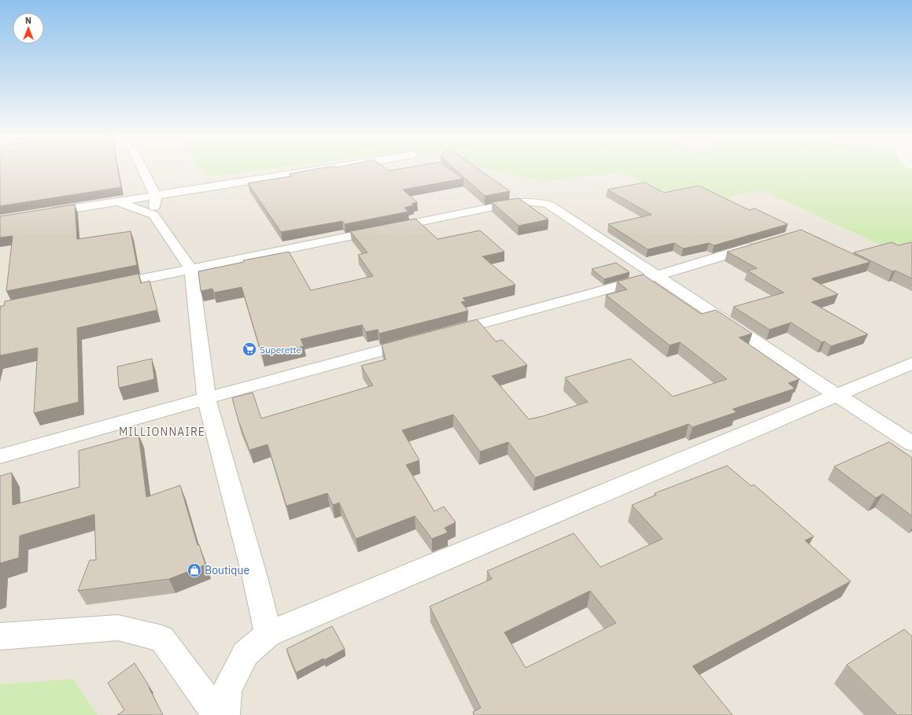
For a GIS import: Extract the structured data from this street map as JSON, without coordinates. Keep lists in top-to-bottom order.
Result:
{
  "districts": ["MILLIONNAIRE"],
  "places": {
    "supermarket": ["Superette"],
    "shop": ["Boutique"]
  },
  "north": "top"
}
